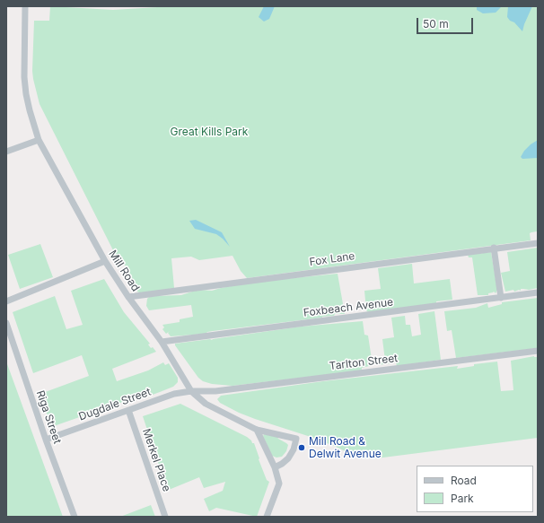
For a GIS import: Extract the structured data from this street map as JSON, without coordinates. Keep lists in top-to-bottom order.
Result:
{
  "streets": {
    "street": [
      "Fox Lane",
      "Mill Road",
      "Foxbeach Avenue",
      "Tarlton Street",
      "Dugdale Street",
      "Riga Street",
      "Merkel Place"
    ]
  },
  "crossings": [
    ["Fox Lane", "Mill Road"],
    ["Mill Road", "Foxbeach Avenue"],
    ["Mill Road", "Tarlton Street"],
    ["Mill Road", "Dugdale Street"],
    ["Tarlton Street", "Dugdale Street"],
    ["Dugdale Street", "Riga Street"],
    ["Dugdale Street", "Merkel Place"]
  ],
  "parks": ["Great Kills Park"],
  "places": ["Mill Road & Delwit Avenue"],
  "legend": ["Road", "Park"],
  "scale_bar": "50 m"
}
